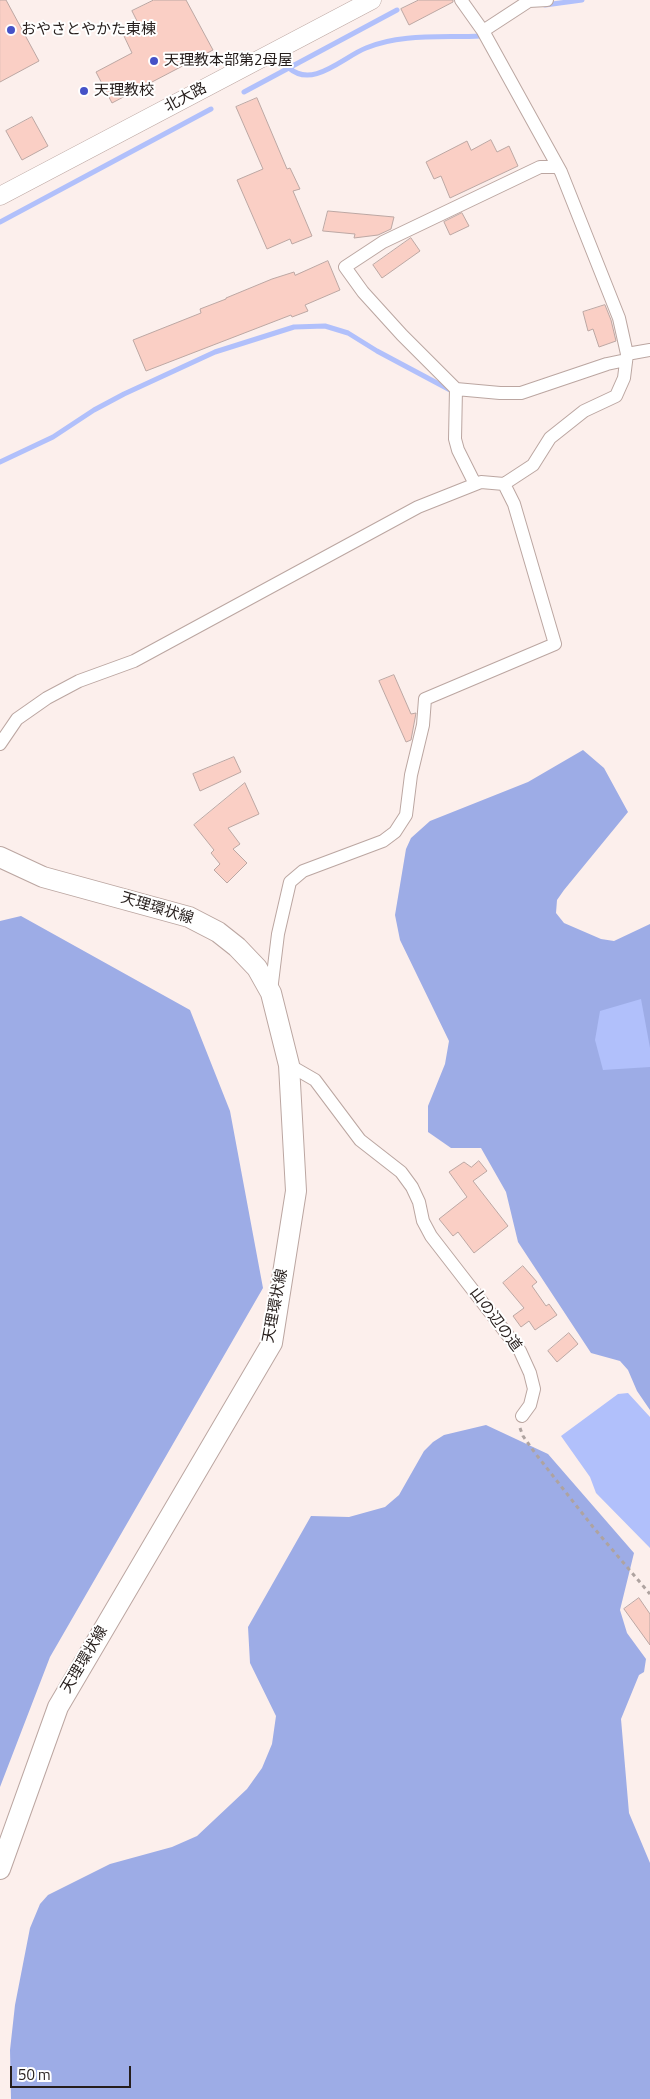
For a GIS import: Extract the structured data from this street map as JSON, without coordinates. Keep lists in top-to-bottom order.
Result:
{
  "streets": {
    "main road": ["天理環状線"],
    "street": ["北大路", "山の辺の道"]
  },
  "crossings": [
    ["天理環状線", "山の辺の道"]
  ],
  "places": ["おやさとやかた東棟", "天理教本部第2母屋", "天理教校"],
  "scale_bar": "50 m"
}
